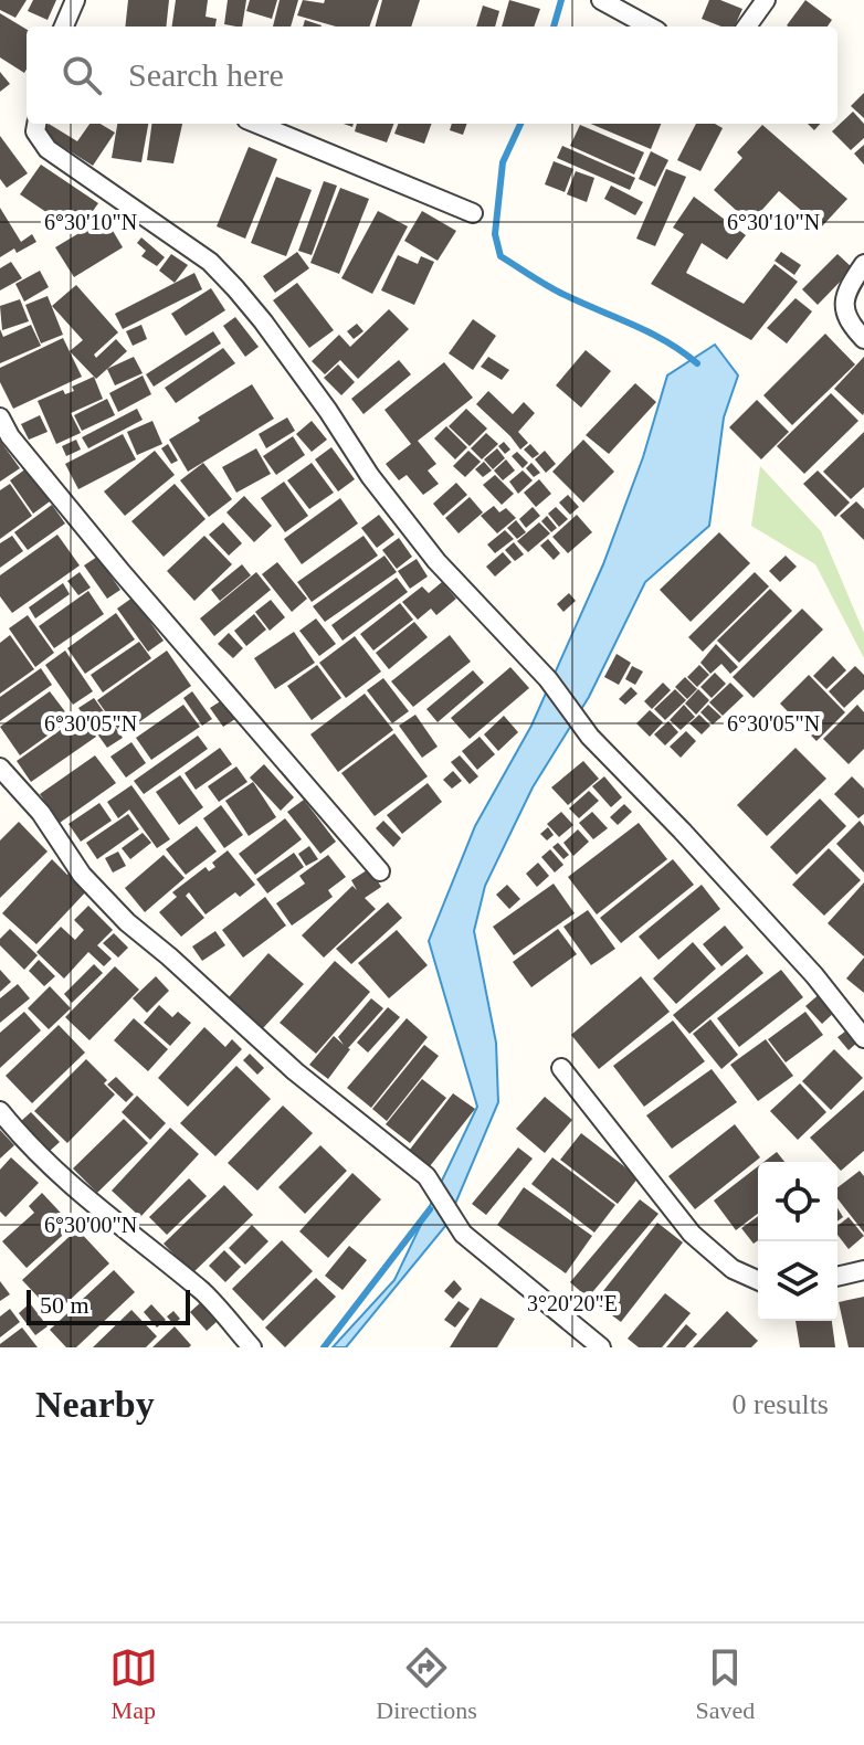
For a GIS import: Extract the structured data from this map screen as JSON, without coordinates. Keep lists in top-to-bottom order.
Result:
{
  "scale_bar": "50 m",
  "page": {
    "search": "Search here",
    "scale": "50 m",
    "heading": ["Nearby", "0 results"],
    "nav": ["Map", "Directions", "Saved"]
  },
  "coordinates": [
    "6°30'10\"N",
    "6°30'05\"N",
    "6°30'00\"N",
    "3°20'20\"E"
  ]
}
